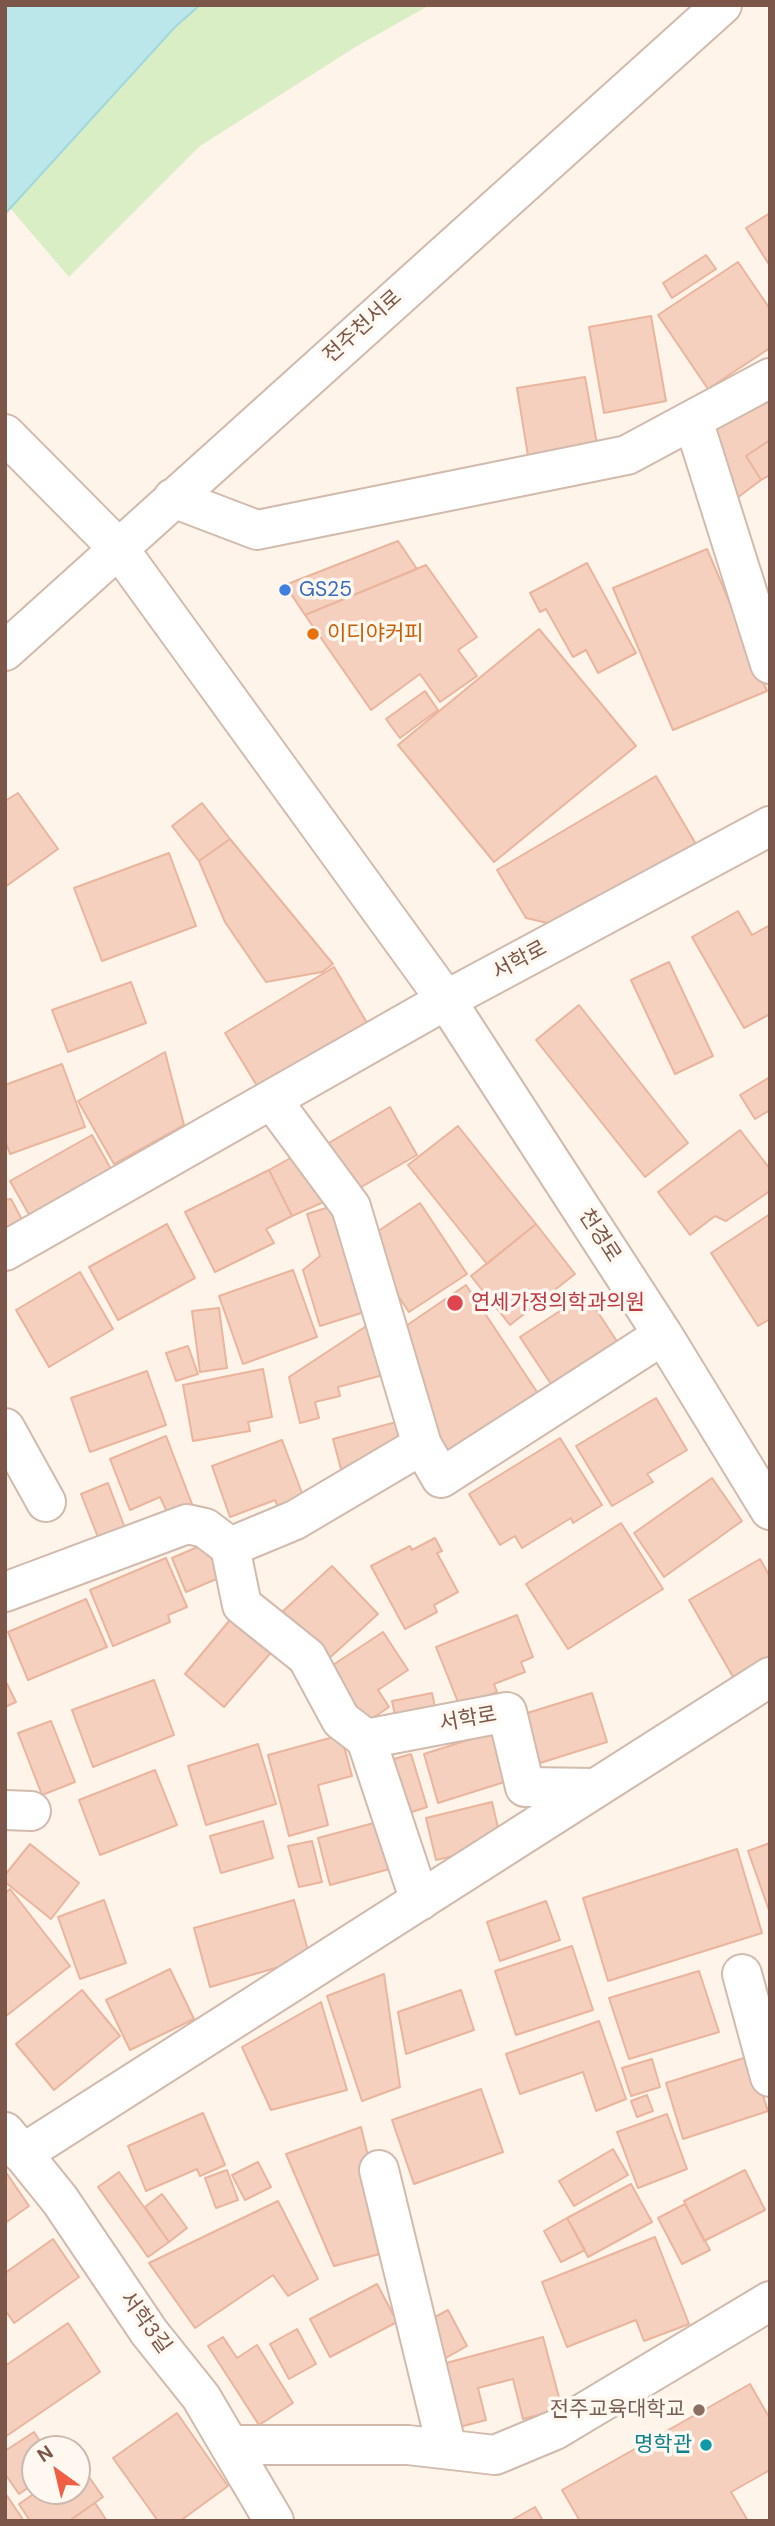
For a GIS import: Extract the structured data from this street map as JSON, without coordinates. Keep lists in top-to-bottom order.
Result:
{
  "streets": {
    "street": [
      "전주천서로",
      "서학로",
      "천경로",
      "서학3길"
    ]
  },
  "crossings": [
    ["전주천서로", "천경로"],
    ["서학로", "천경로"]
  ],
  "places": [
    "GS25",
    "이디야커피",
    "연세가정의학과의원",
    "전주교육대학교",
    "명학관"
  ],
  "north": "top left"
}
